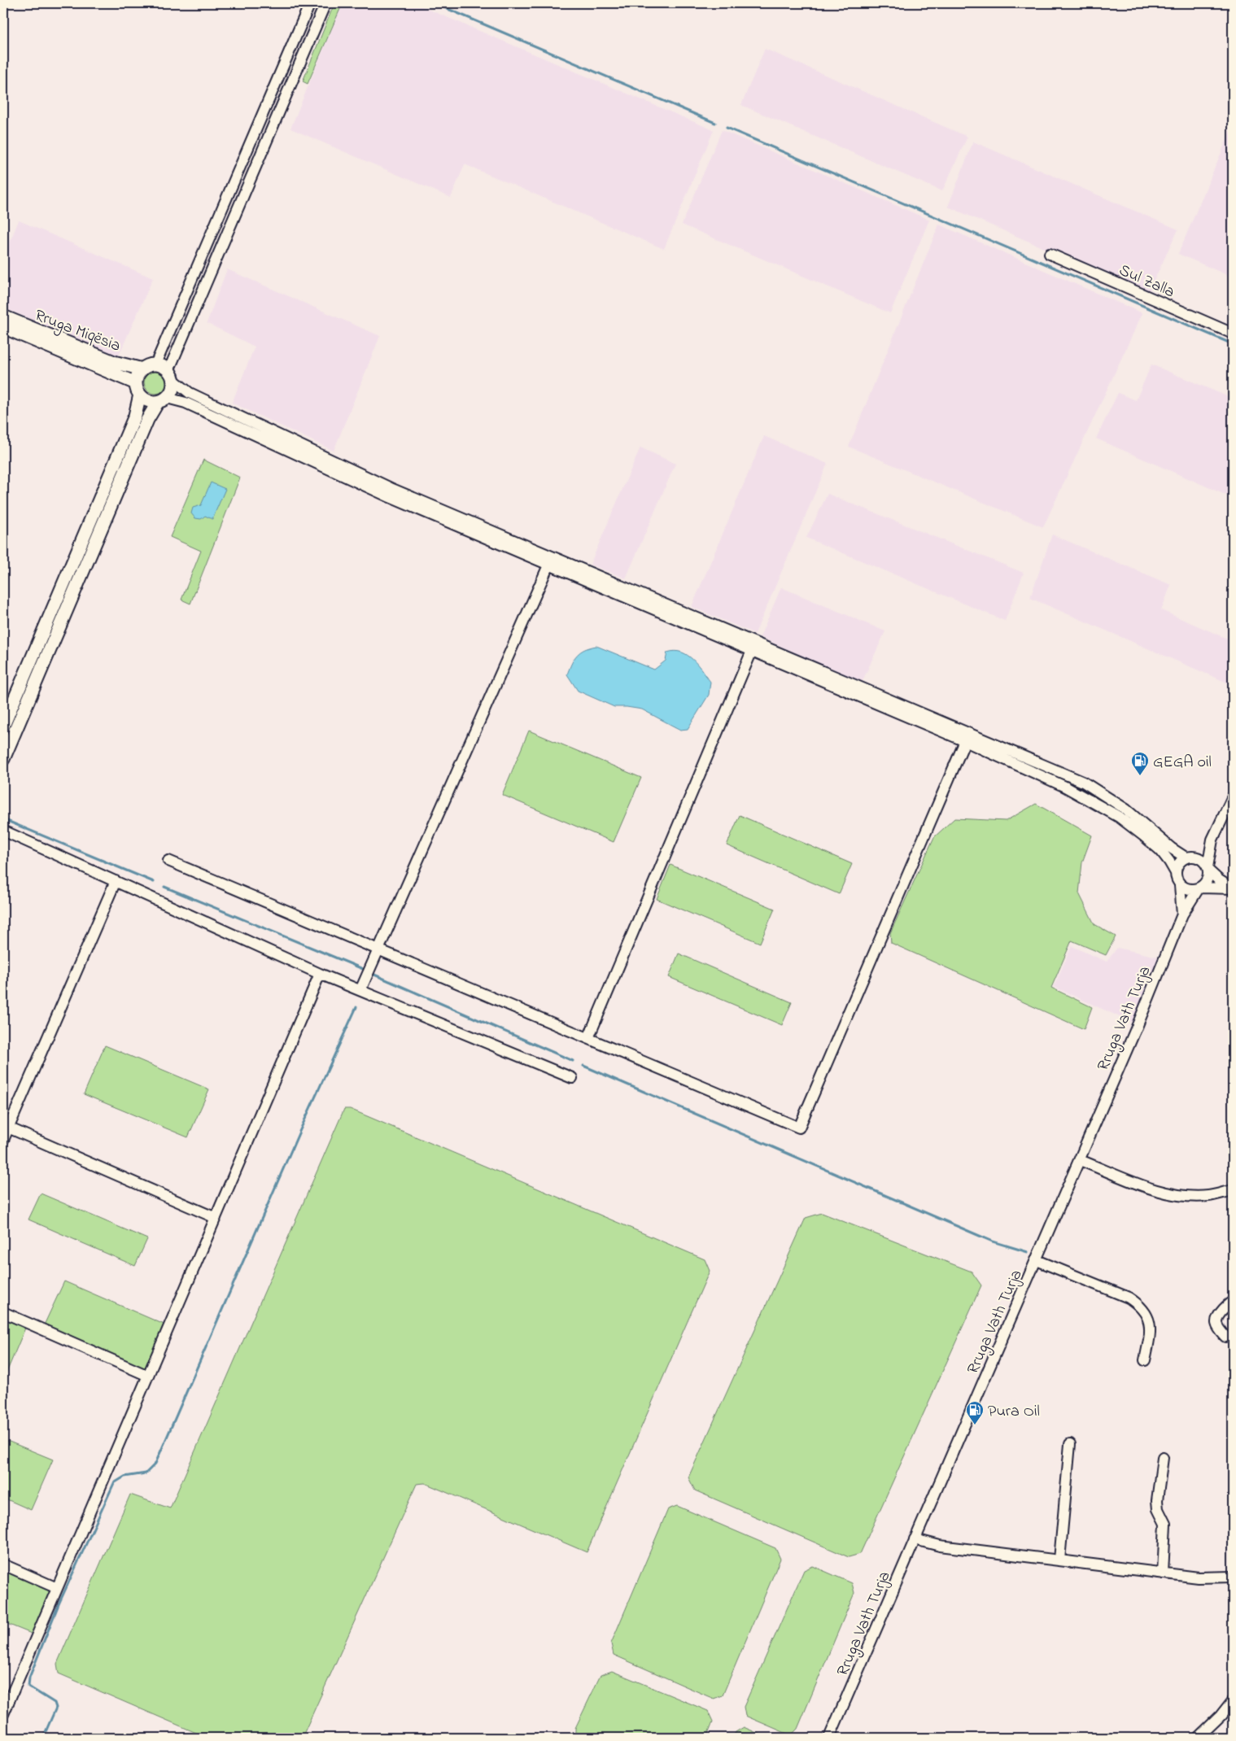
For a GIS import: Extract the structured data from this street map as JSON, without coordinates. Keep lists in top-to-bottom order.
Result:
{
  "streets": {
    "main road": ["Rruga Miqësia"],
    "street": ["Sul Zalla", "Rruga Vath Turja"]
  },
  "places": {
    "fuel station": ["GEGA oil", "Pura Oil"]
  }
}
